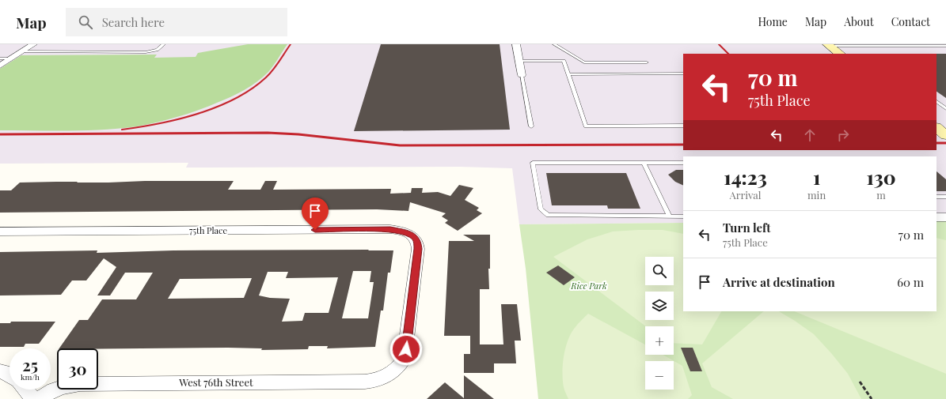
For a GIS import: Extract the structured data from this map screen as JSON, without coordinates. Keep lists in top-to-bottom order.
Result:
{
  "streets": {
    "street": ["75th Place", "West 76th Street"]
  },
  "crossings": [
    ["75th Place", "West 76th Street"]
  ],
  "parks": ["Rice Park"],
  "page": {
    "header": "Map",
    "search": "Search here",
    "nav": [
      "Home",
      "Map",
      "About",
      "Contact"
    ],
    "turn": ["70 m", "75th Place"],
    "eta": [
      "14:23",
      "Arrival",
      "1",
      "min",
      "130",
      "m"
    ],
    "list": [
      {
        "name": "Turn left",
        "note": "75th Place",
        "value": "70 m"
      },
      {
        "name": "Arrive at destination",
        "value": "60 m"
      }
    ],
    "map_buttons": ["+", "−"],
    "speed": "25 km/h",
    "limit": "30"
  }
}
